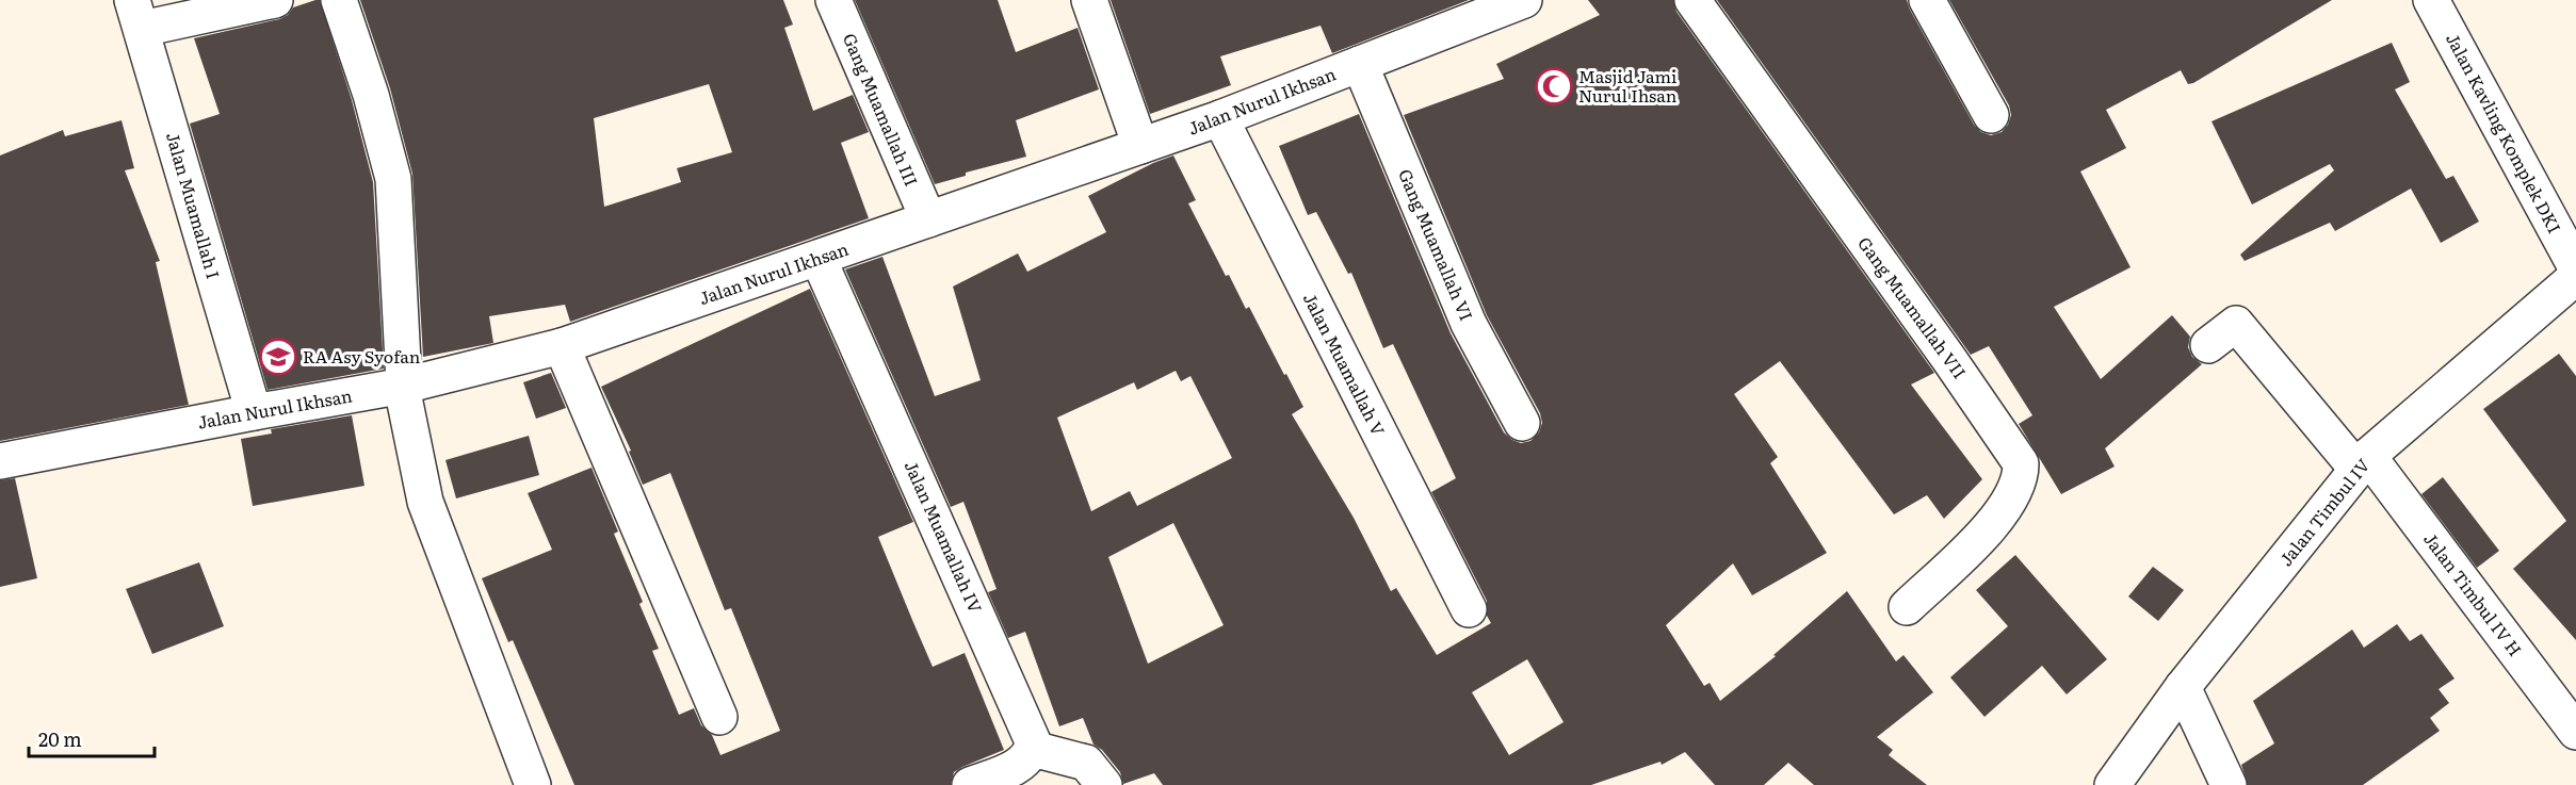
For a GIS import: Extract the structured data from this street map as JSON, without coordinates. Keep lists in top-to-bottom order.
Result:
{
  "streets": {
    "street": [
      "Jalan Nurul Ikhsan",
      "Gang Muamallah III",
      "Jalan Kavling Komplek DKI",
      "Jalan Muamallah I",
      "Gang Muamallah VI",
      "Gang Muamallah VII",
      "Jalan Muamallah V",
      "Jalan Timbul IV",
      "Jalan Muamallah IV",
      "Jalan Timbul IV H"
    ]
  },
  "crossings": [
    ["Jalan Nurul Ikhsan", "Gang Muamallah III"],
    ["Jalan Nurul Ikhsan", "Jalan Muamallah I"],
    ["Jalan Nurul Ikhsan", "Gang Muamallah VI"],
    ["Jalan Nurul Ikhsan", "Jalan Muamallah V"],
    ["Jalan Nurul Ikhsan", "Jalan Muamallah IV"],
    ["Jalan Timbul IV", "Jalan Timbul IV H"]
  ],
  "places": {
    "mosque": ["Masjid Jami Nurul Ihsan"],
    "school or university": ["RA Asy Syofan"]
  },
  "scale_bar": "20 m"
}
